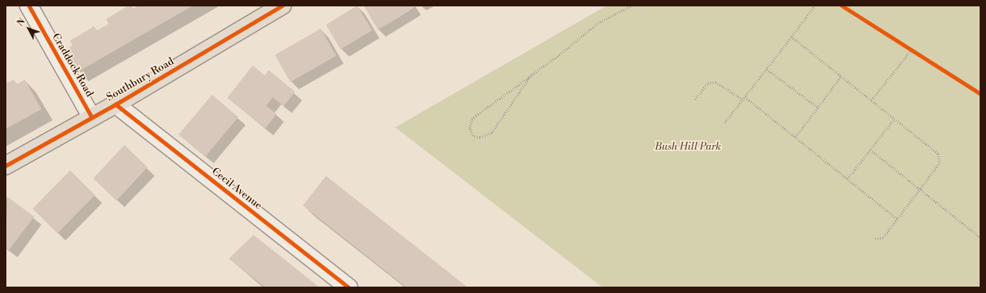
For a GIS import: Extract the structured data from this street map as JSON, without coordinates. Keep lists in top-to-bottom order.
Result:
{
  "streets": {
    "main road": ["Southbury Road"],
    "street": ["Craddock Road", "Cecil Avenue"]
  },
  "crossings": [
    ["Craddock Road", "Southbury Road"],
    ["Southbury Road", "Cecil Avenue"]
  ],
  "parks": ["Bush Hill Park"],
  "north": "top left"
}
